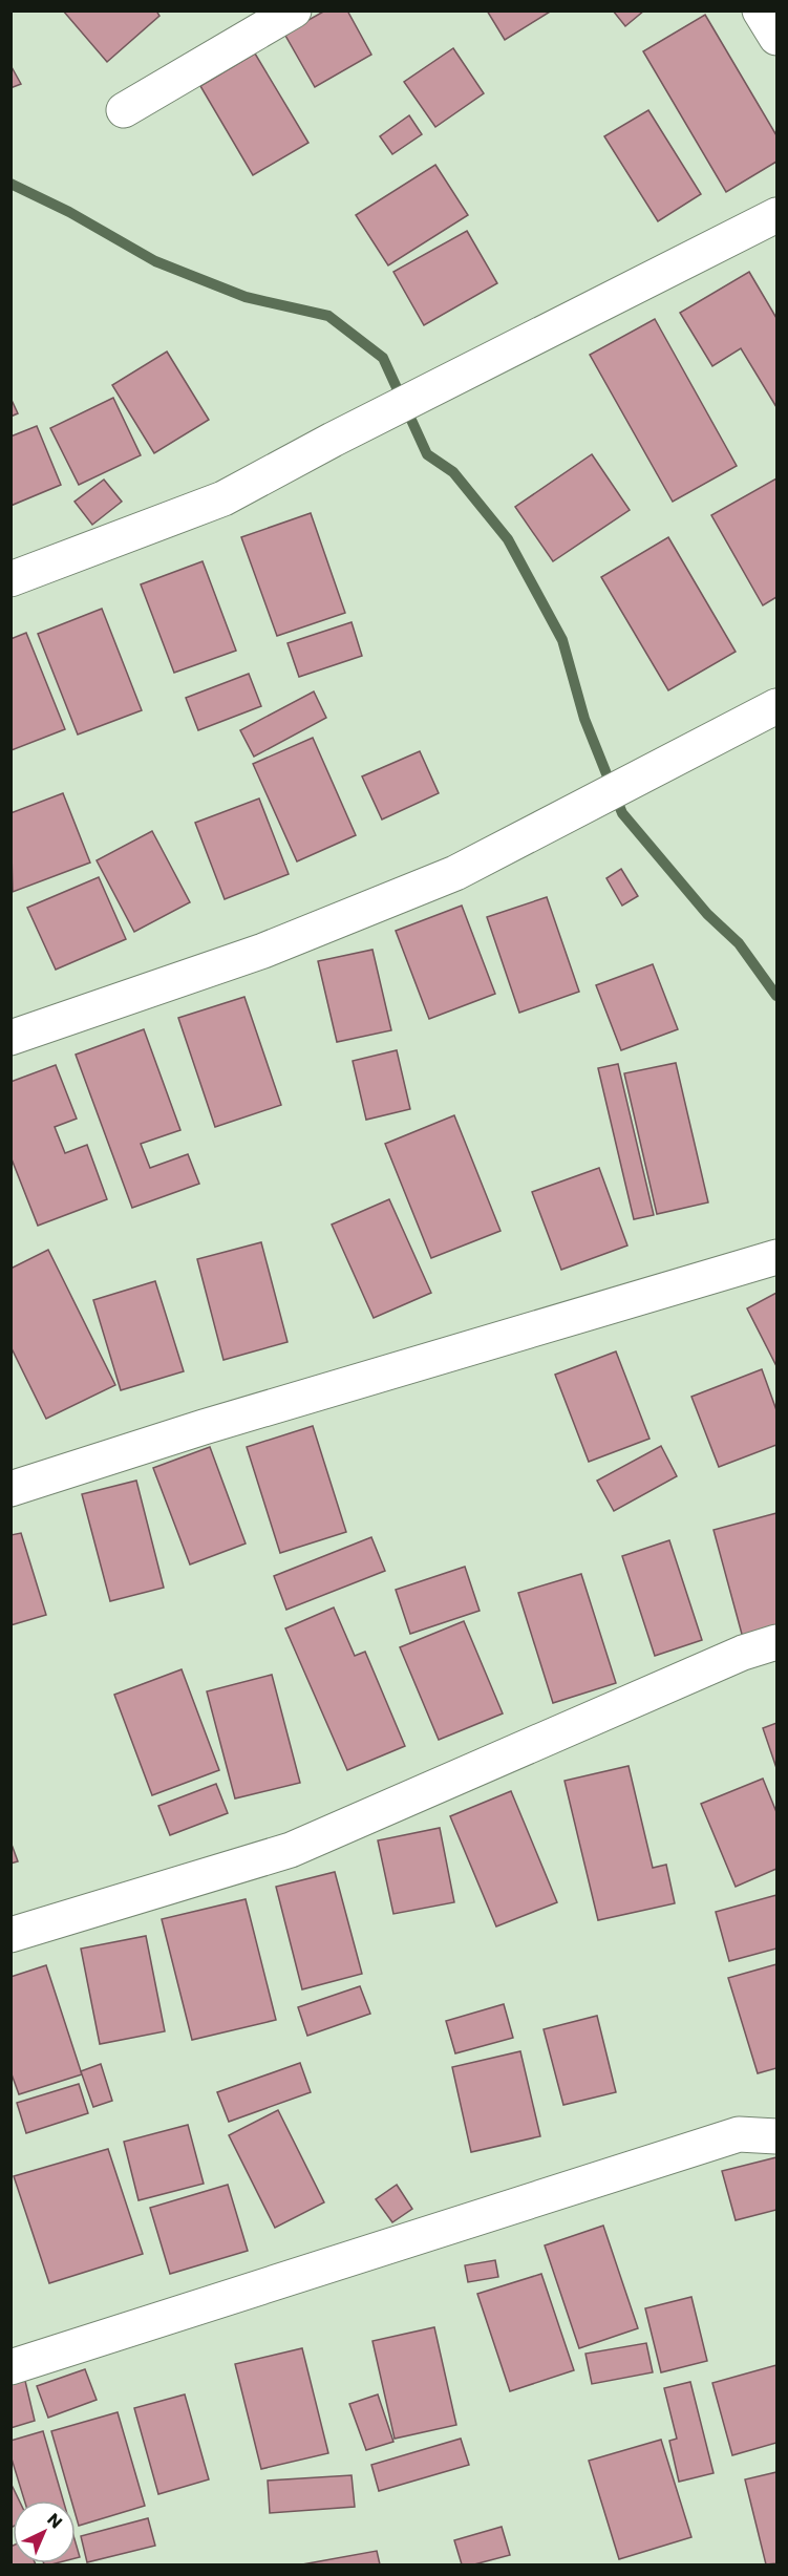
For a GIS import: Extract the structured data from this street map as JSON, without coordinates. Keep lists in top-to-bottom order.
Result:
{
  "north": "top right"
}
